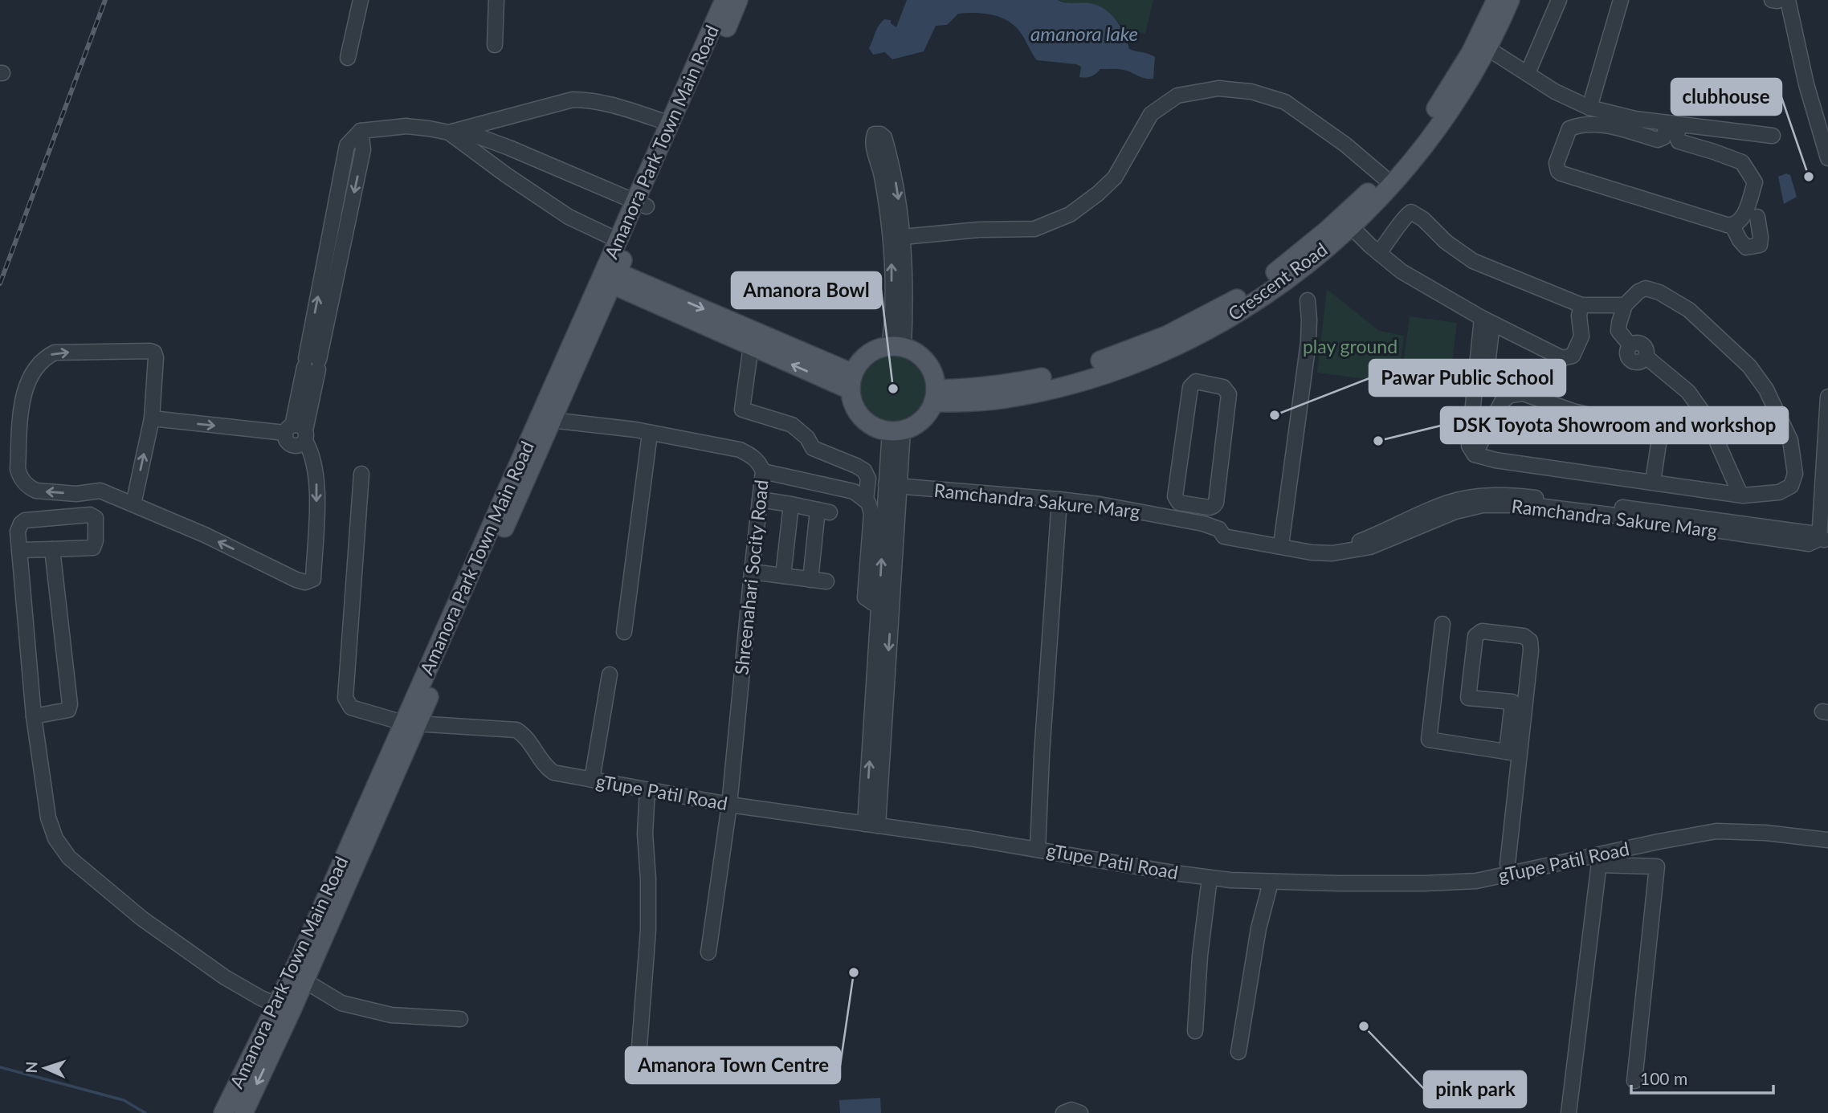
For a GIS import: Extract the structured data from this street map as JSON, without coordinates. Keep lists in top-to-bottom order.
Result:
{
  "streets": {
    "main road": ["Amanora Park Town Main Road", "Crescent Road"],
    "street": ["Ramchandra Sakure Marg", "Shreenahari Socity Road", "gTupe Patil Road"]
  },
  "crossings": [
    ["Amanora Park Town Main Road", "Shreenahari Socity Road"],
    ["Amanora Park Town Main Road", "gTupe Patil Road"],
    ["Shreenahari Socity Road", "gTupe Patil Road"]
  ],
  "water": ["amanora lake"],
  "parks": ["play ground"],
  "places": [
    "clubhouse",
    "Amanora Bowl",
    "Pawar Public School",
    "DSK Toyota Showroom and workshop",
    "Amanora Town Centre",
    "pink park"
  ],
  "scale_bar": "100 m",
  "north": "left"
}
